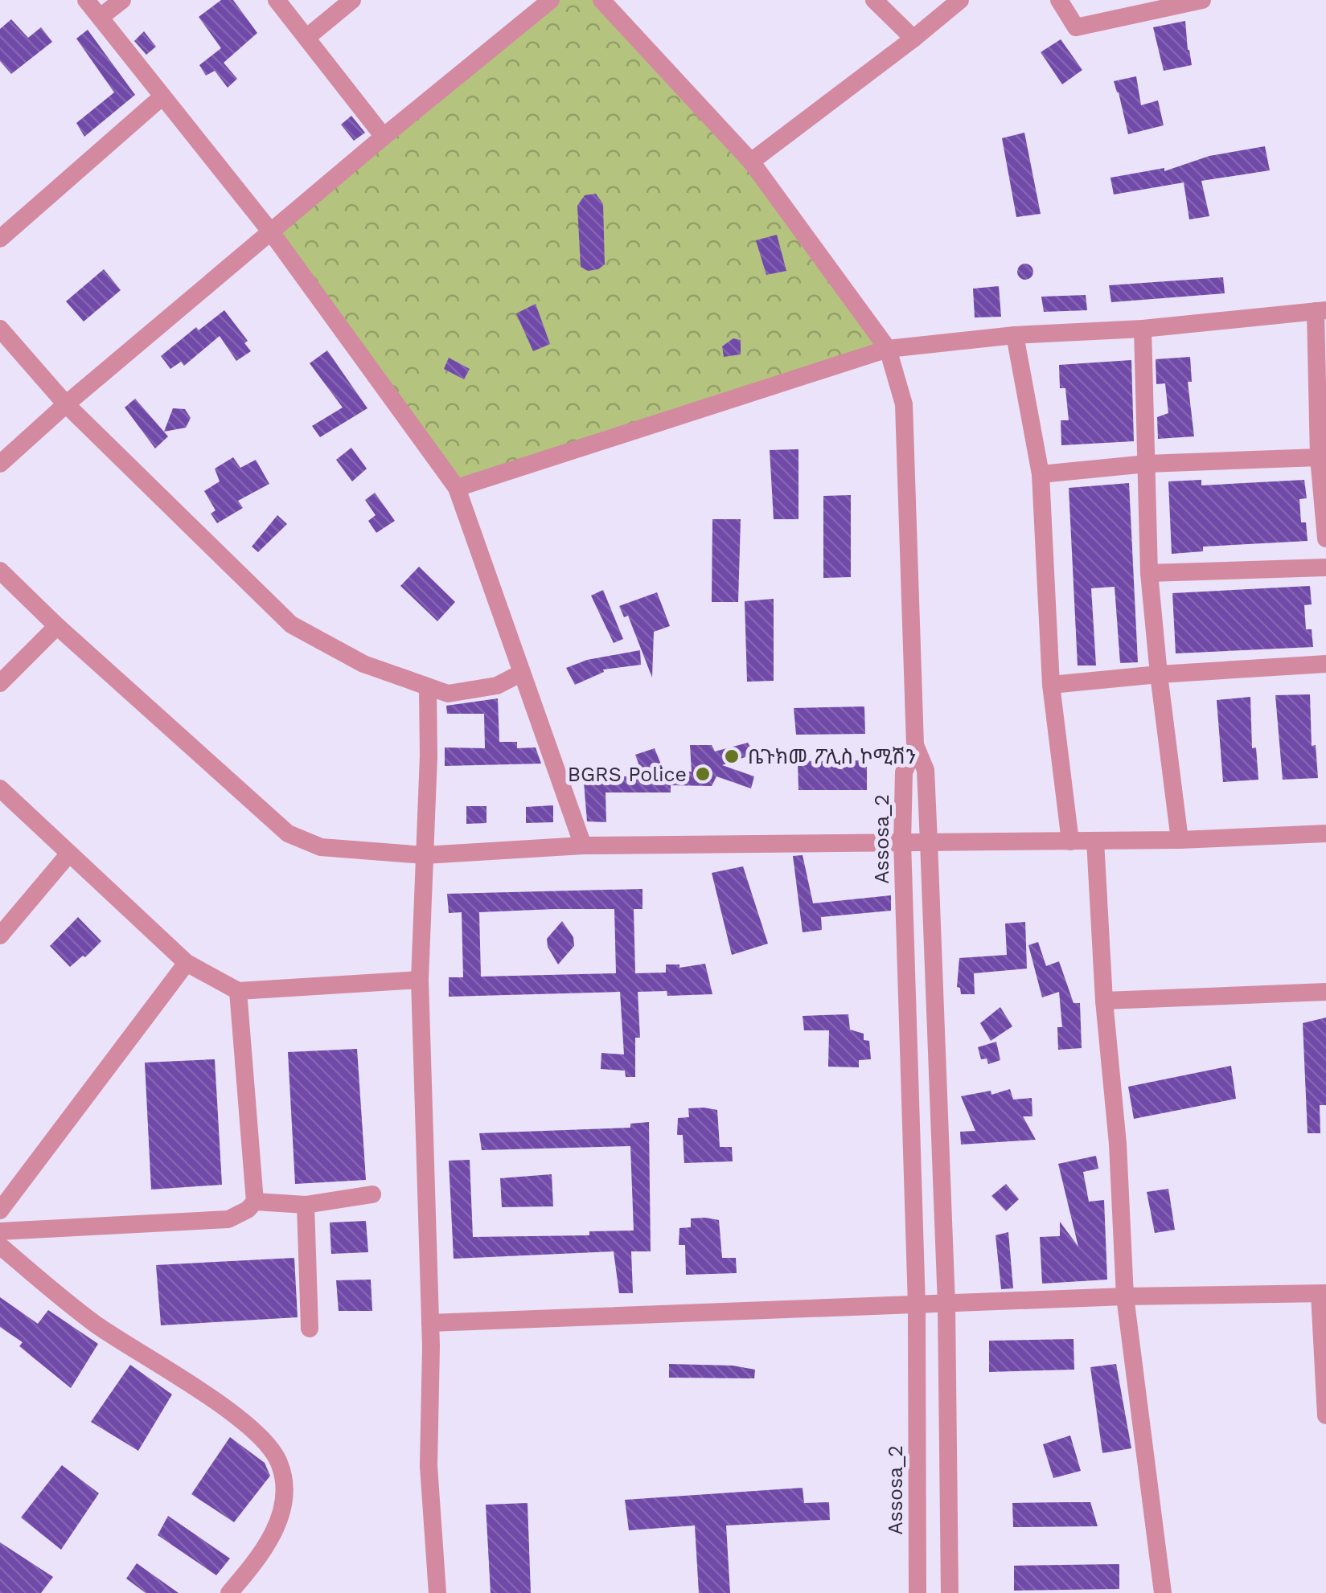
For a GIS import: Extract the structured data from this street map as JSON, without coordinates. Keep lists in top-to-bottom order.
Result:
{
  "streets": {
    "street": ["Assosa_2"]
  },
  "places": ["ቤጉክመ ፖሊስ ኮሚሽን", "BGRS Police"]
}
